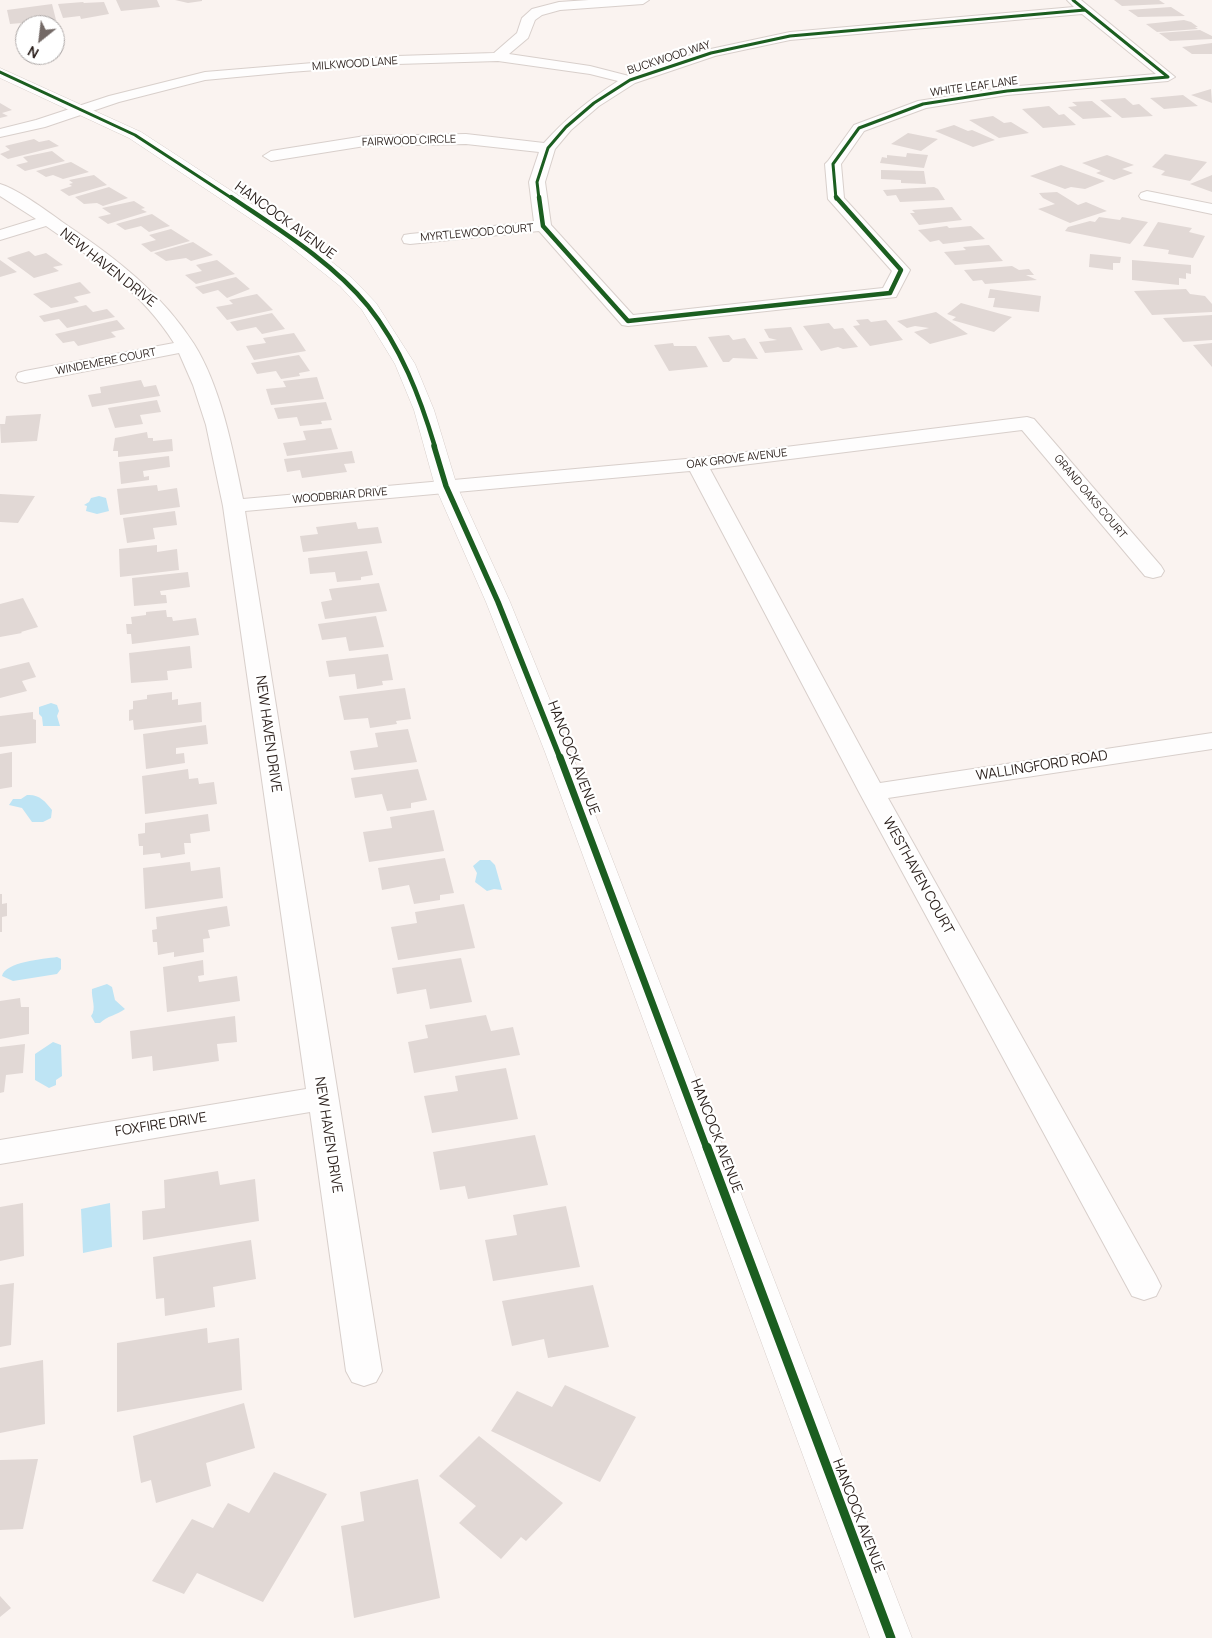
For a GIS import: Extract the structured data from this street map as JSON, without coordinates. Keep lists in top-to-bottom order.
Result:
{
  "streets": {
    "main road": ["HANCOCK AVENUE"],
    "street": [
      "BUCKWOOD WAY",
      "MILKWOOD LANE",
      "WHITE LEAF LANE",
      "FAIRWOOD CIRCLE",
      "MYRTLEWOOD COURT",
      "NEW HAVEN DRIVE",
      "WINDEMERE COURT",
      "OAK GROVE AVENUE",
      "WOODBRIAR DRIVE",
      "GRAND OAKS COURT",
      "WALLINGFORD ROAD",
      "WESTHAVEN COURT",
      "FOXFIRE DRIVE"
    ]
  },
  "crossings": [
    ["BUCKWOOD WAY", "MILKWOOD LANE"],
    ["BUCKWOOD WAY", "WHITE LEAF LANE"],
    ["BUCKWOOD WAY", "FAIRWOOD CIRCLE"],
    ["BUCKWOOD WAY", "MYRTLEWOOD COURT"],
    ["MILKWOOD LANE", "HANCOCK AVENUE"],
    ["WHITE LEAF LANE", "MYRTLEWOOD COURT"],
    ["HANCOCK AVENUE", "OAK GROVE AVENUE"],
    ["HANCOCK AVENUE", "WOODBRIAR DRIVE"],
    ["NEW HAVEN DRIVE", "WINDEMERE COURT"],
    ["NEW HAVEN DRIVE", "WOODBRIAR DRIVE"],
    ["NEW HAVEN DRIVE", "FOXFIRE DRIVE"],
    ["OAK GROVE AVENUE", "WOODBRIAR DRIVE"],
    ["OAK GROVE AVENUE", "GRAND OAKS COURT"],
    ["OAK GROVE AVENUE", "WESTHAVEN COURT"],
    ["WALLINGFORD ROAD", "WESTHAVEN COURT"]
  ],
  "north": "bottom left"
}
